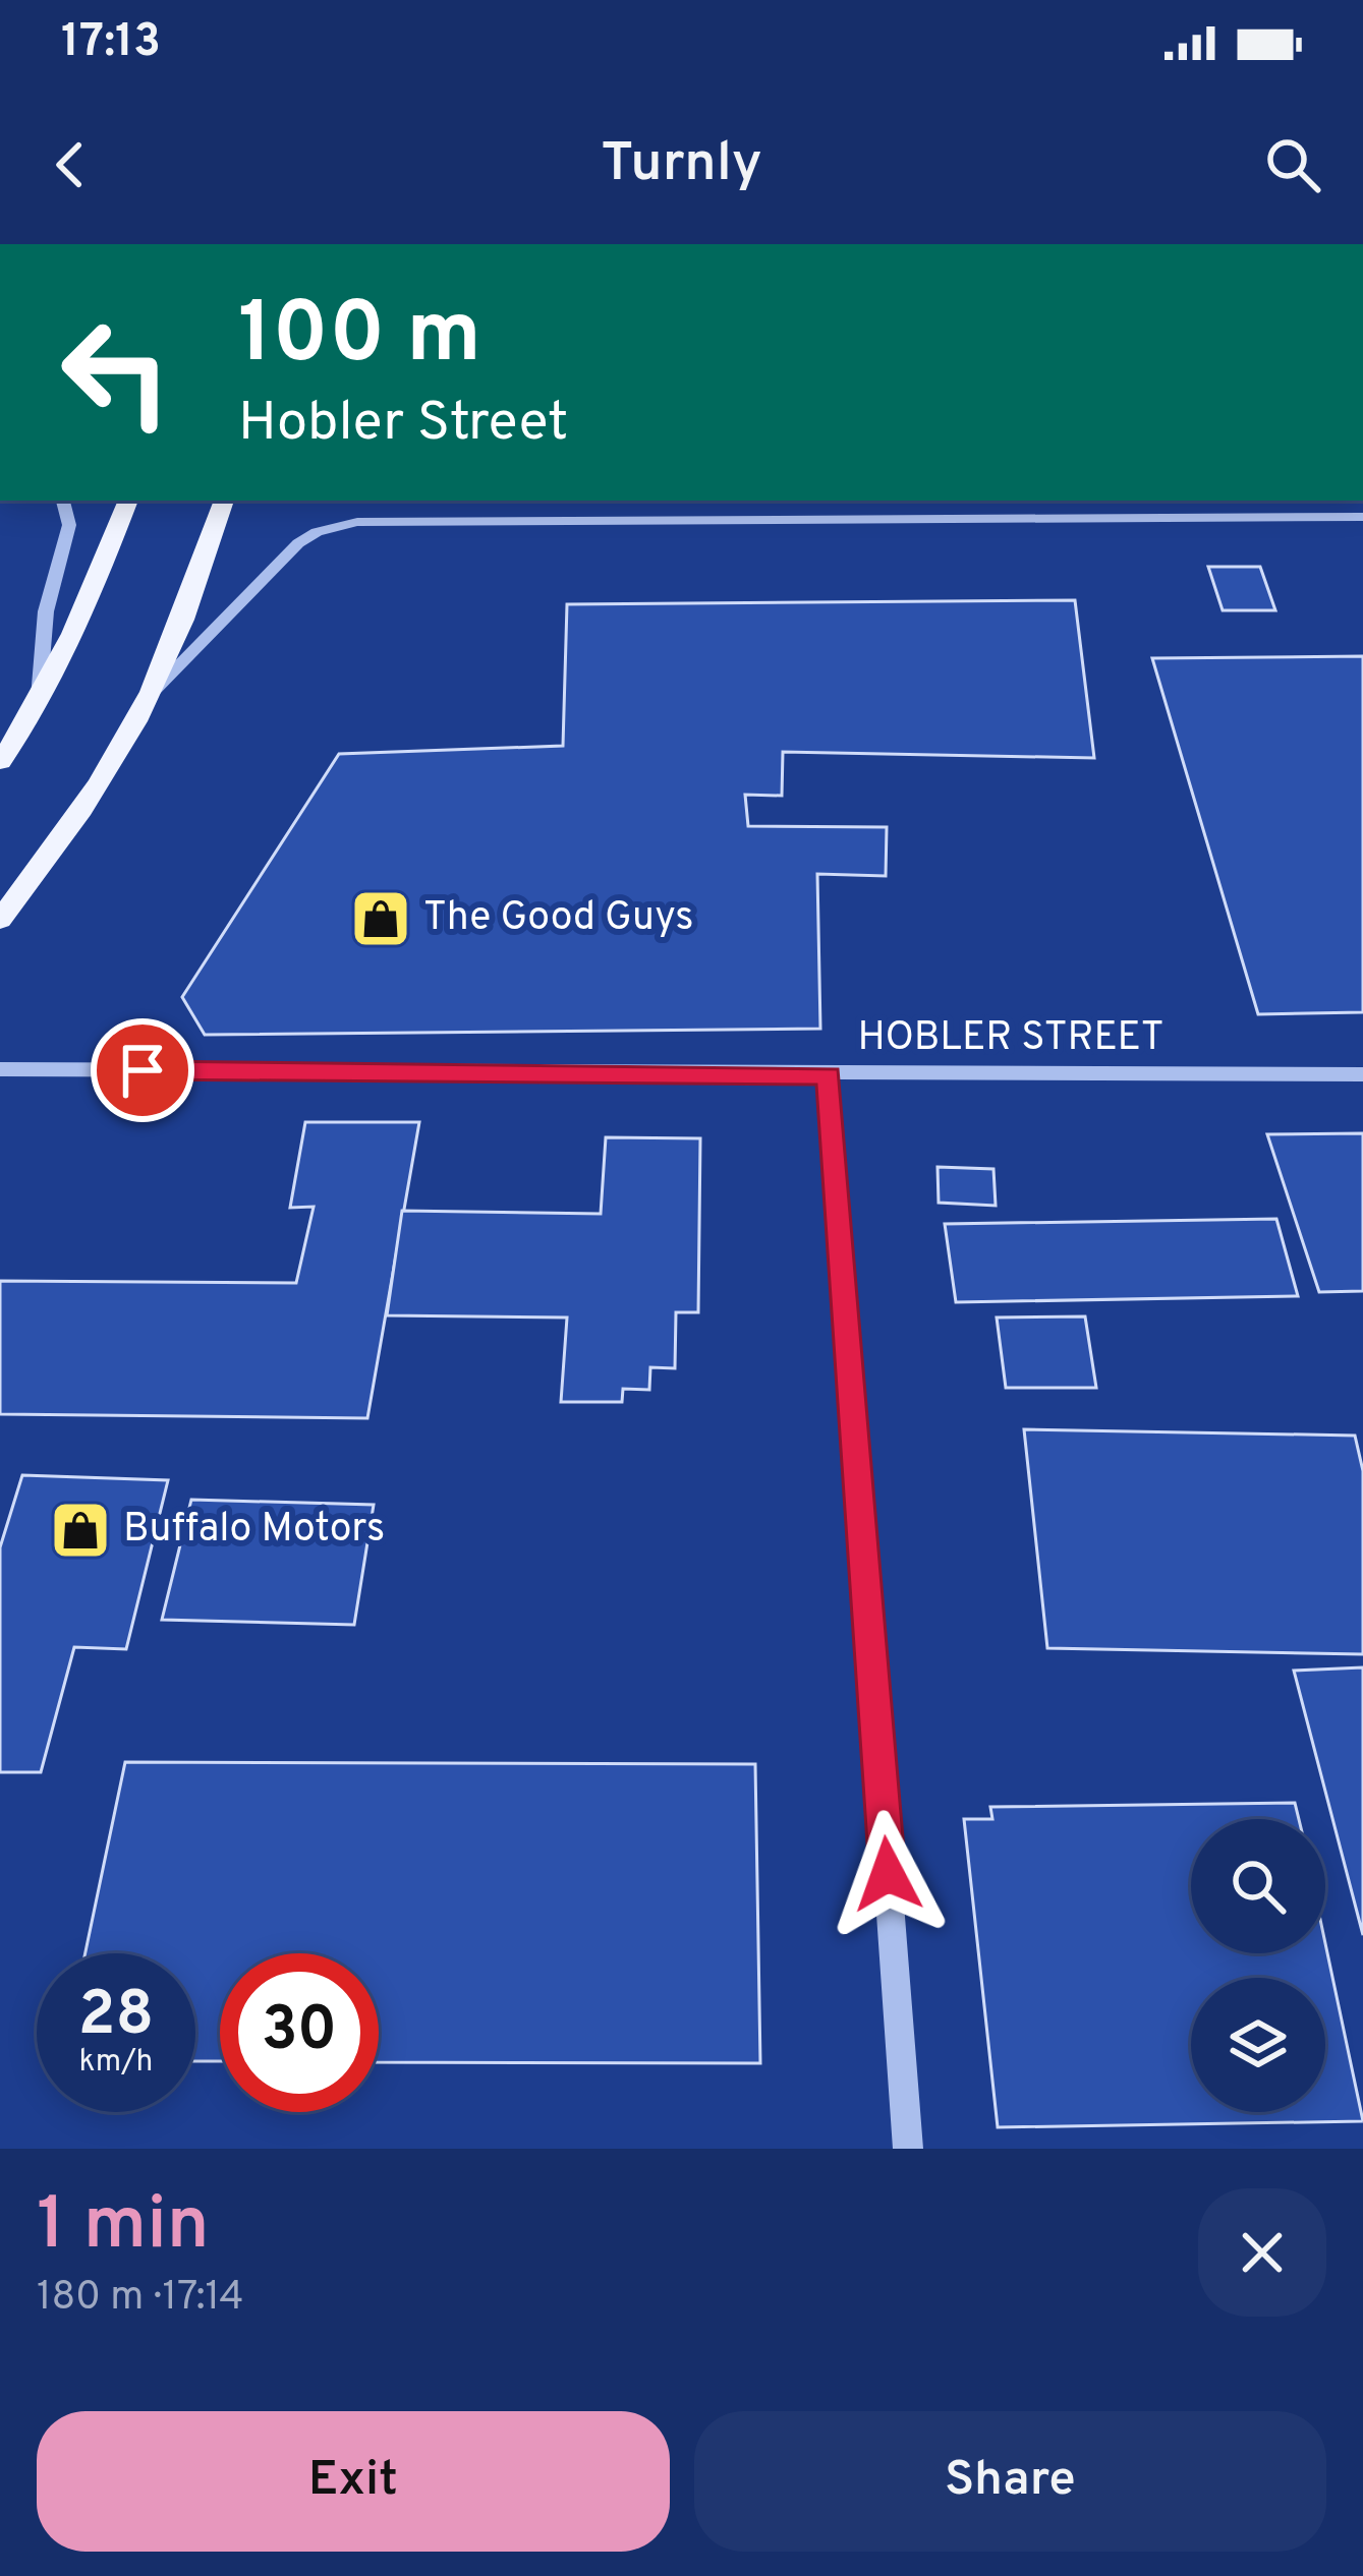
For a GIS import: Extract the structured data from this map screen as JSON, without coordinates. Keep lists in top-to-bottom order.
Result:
{
  "streets": {
    "street": ["HOBLER STREET"]
  },
  "places": {
    "shop": ["The Good Guys", "Buffalo Motors"]
  },
  "page": {
    "status": "17:13",
    "header": "Turnly",
    "turn": ["100 m", "Hobler Street"],
    "speed": "28 km/h",
    "limit": "30",
    "heading": ["1 min", "180 m · 17:14"],
    "buttons": ["Exit", "Share"]
  }
}
